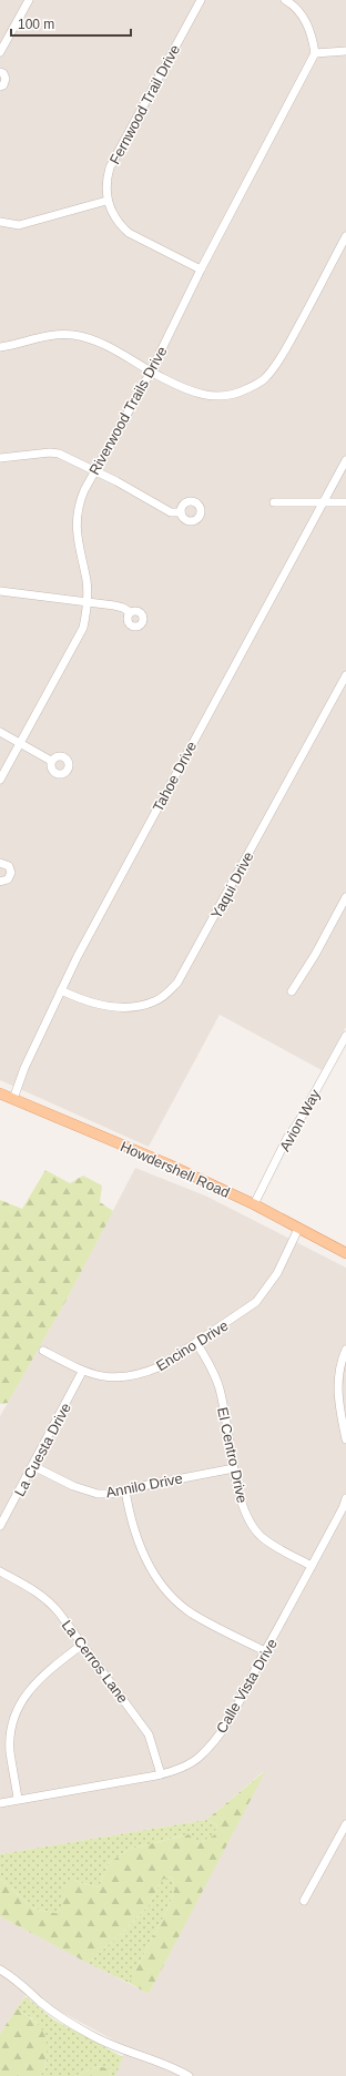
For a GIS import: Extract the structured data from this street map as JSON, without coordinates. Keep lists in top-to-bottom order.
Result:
{
  "streets": {
    "main road": ["Howdershell Road"],
    "street": [
      "Fernwood Trail Drive",
      "Riverwood Trails Drive",
      "Tahoe Drive",
      "Yaqui Drive",
      "Avion Way",
      "Encino Drive",
      "La Cuesta Drive",
      "El Centro Drive",
      "Annilo Drive",
      "La Cerros Lane",
      "Calle Vista Drive"
    ]
  },
  "crossings": [
    ["Tahoe Drive", "Yaqui Drive"],
    ["Tahoe Drive", "Howdershell Road"],
    ["Avion Way", "Howdershell Road"],
    ["Howdershell Road", "Encino Drive"],
    ["Encino Drive", "La Cuesta Drive"],
    ["Encino Drive", "El Centro Drive"],
    ["La Cuesta Drive", "Annilo Drive"],
    ["El Centro Drive", "Annilo Drive"],
    ["El Centro Drive", "Calle Vista Drive"],
    ["La Cerros Lane", "Calle Vista Drive"]
  ],
  "scale_bar": "100 m"
}
